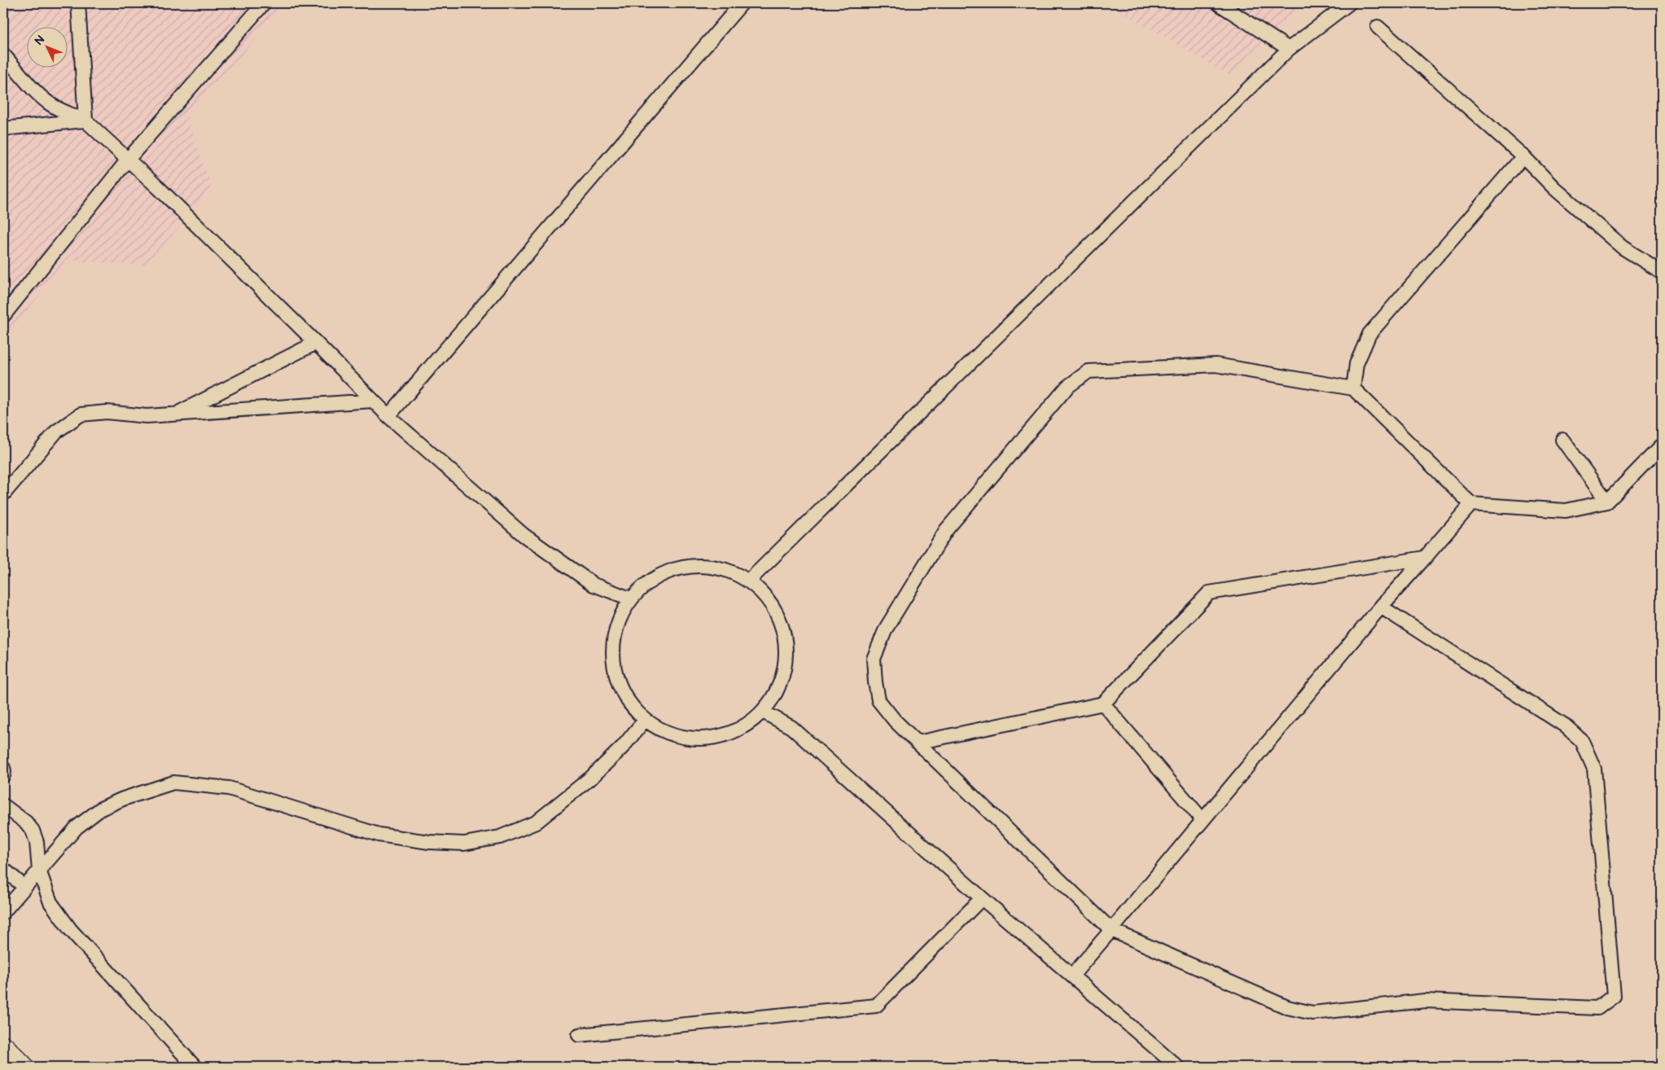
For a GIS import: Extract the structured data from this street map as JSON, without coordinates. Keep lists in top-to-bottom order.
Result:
{
  "north": "top left"
}
